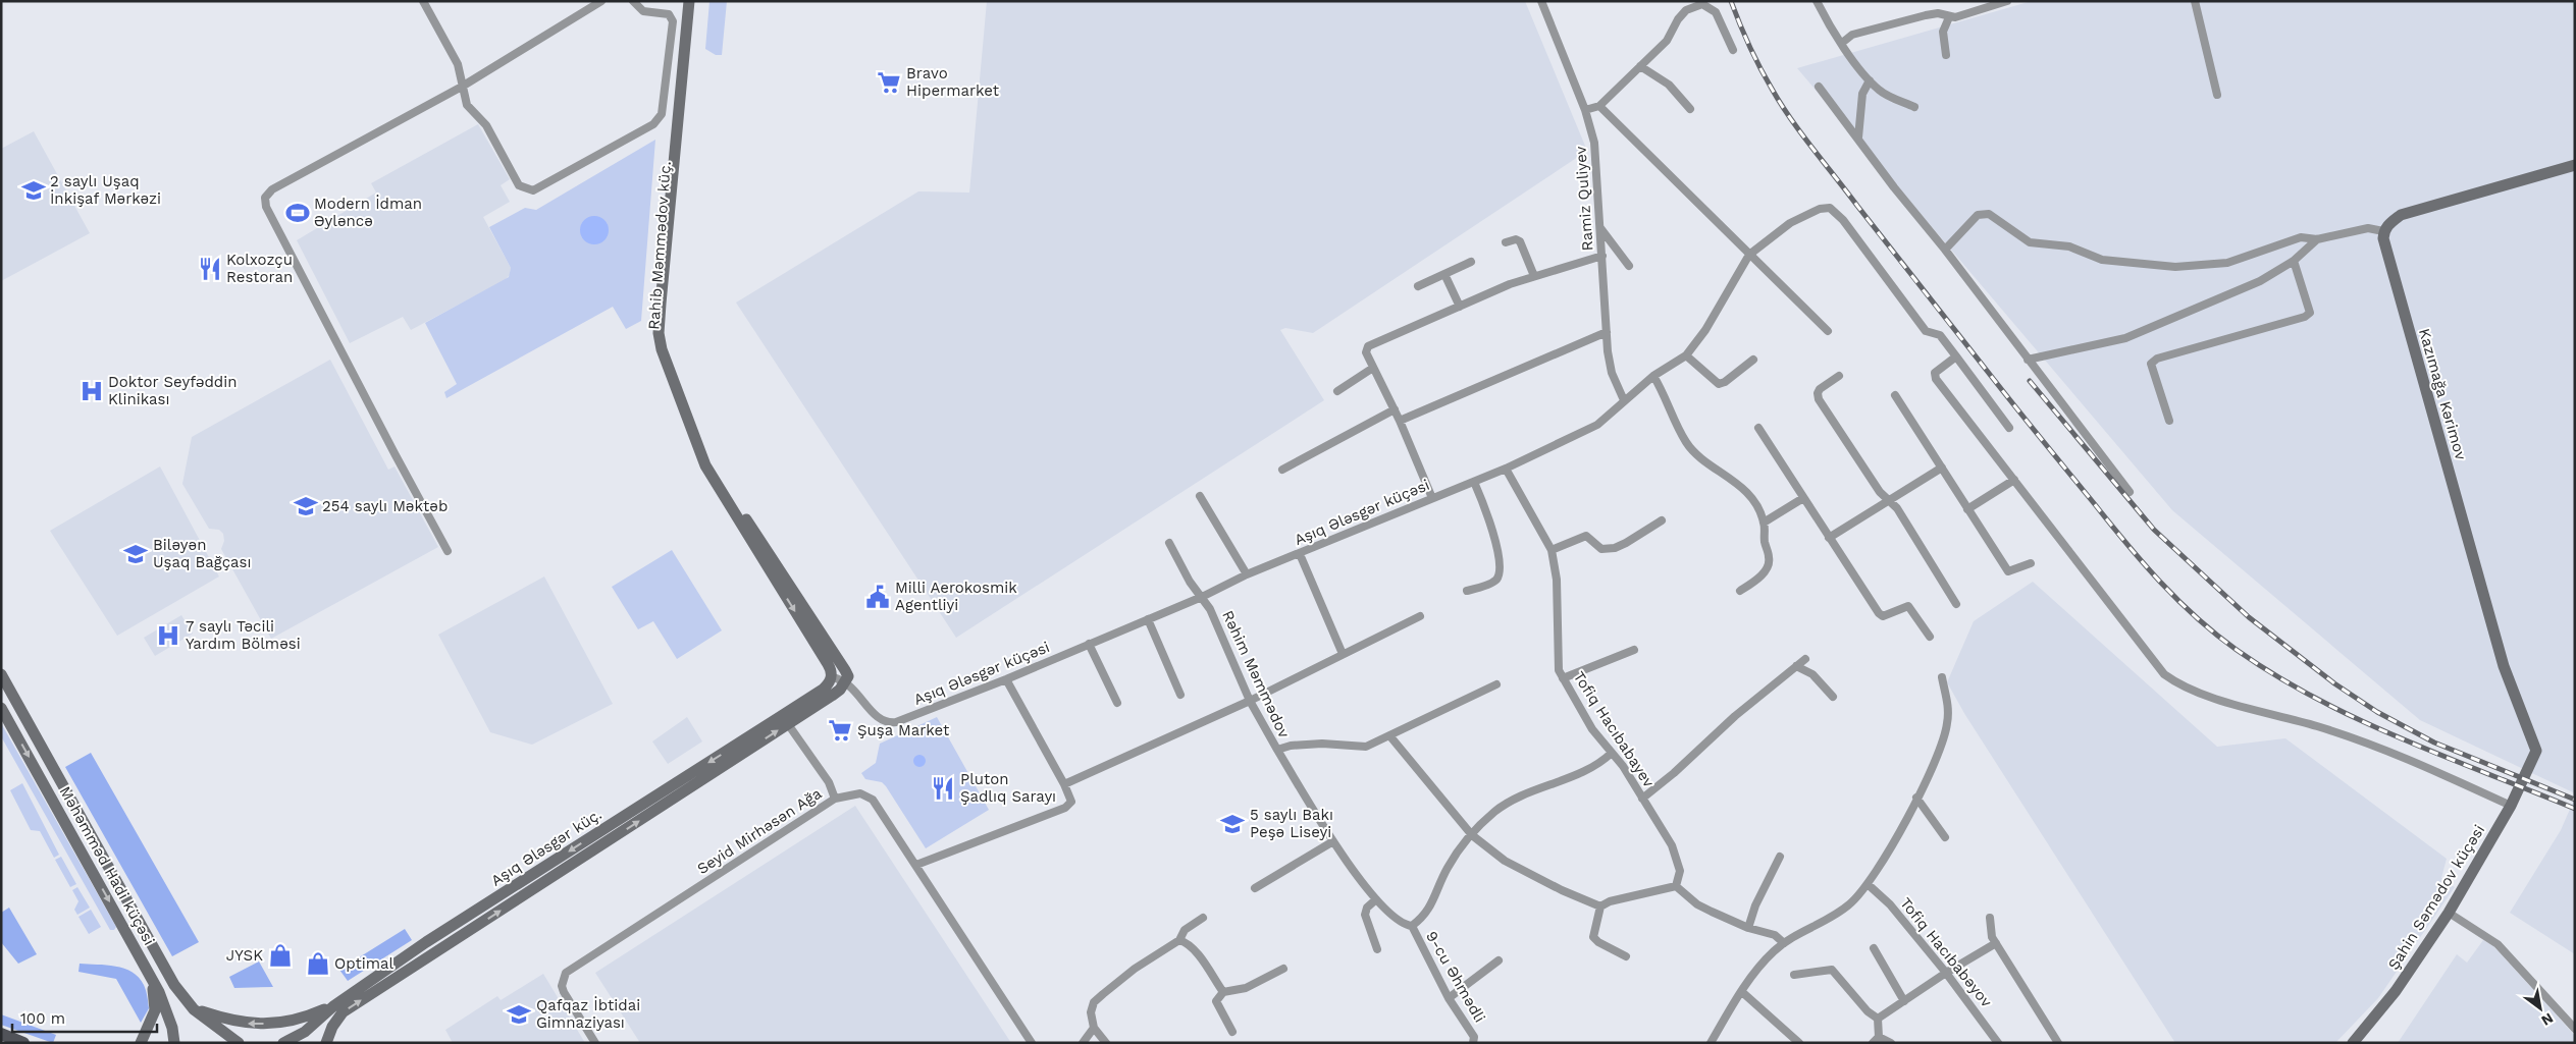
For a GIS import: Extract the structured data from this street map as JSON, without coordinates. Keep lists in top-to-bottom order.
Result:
{
  "streets": {
    "main road": [
      "Rahib Məmmədov küç.",
      "Kazımağa Kərimov",
      "Aşıq Ələsgər küç.",
      "Məhəmməd Hadi küçəsi",
      "Şahin Səmədov küçəsi"
    ],
    "street": [
      "Ramiz Quliyev",
      "Aşıq Ələsgər küçəsi",
      "Rəhim Məmmədov",
      "Tofiq Hacıbabayev",
      "Seyid Mirhəsən Ağa",
      "Tofiq Hacıbabəyov",
      "9-cu Əhmədli"
    ]
  },
  "crossings": [
    ["Ramiz Quliyev", "Aşıq Ələsgər küçəsi"],
    ["Rahib Məmmədov küç.", "Aşıq Ələsgər küçəsi"],
    ["Rahib Məmmədov küç.", "Aşıq Ələsgər küç."],
    ["Kazımağa Kərimov", "Şahin Səmədov küçəsi"],
    ["Aşıq Ələsgər küçəsi", "Rəhim Məmmədov"],
    ["Aşıq Ələsgər küçəsi", "Tofiq Hacıbabayev"],
    ["Aşıq Ələsgər küçəsi", "Aşıq Ələsgər küç."],
    ["Tofiq Hacıbabayev", "9-cu Əhmədli"]
  ],
  "places": {
    "supermarket": ["Bravo Hipermarket", "Şuşa Market"],
    "school or university": [
      "2 saylı Uşaq İnkişaf Mərkəzi",
      "254 saylı Məktəb",
      "Biləyən Uşaq Bağçası",
      "5 saylı Bakı Peşə Liseyi",
      "Qafqaz İbtidai Gimnaziyası"
    ],
    "sports": ["Modern İdman Əyləncə"],
    "restaurant": ["Kolxozçu Restoran", "Pluton Şadlıq Sarayı"],
    "hospital": ["Doktor Seyfәddin Klinikası", "7 saylı Təcili Yardım Bölməsi"],
    "public building": ["Milli Aerokosmik Agentliyi"],
    "shop": ["JYSK", "Optimal"]
  },
  "scale_bar": "100 m",
  "north": "bottom right"
}
